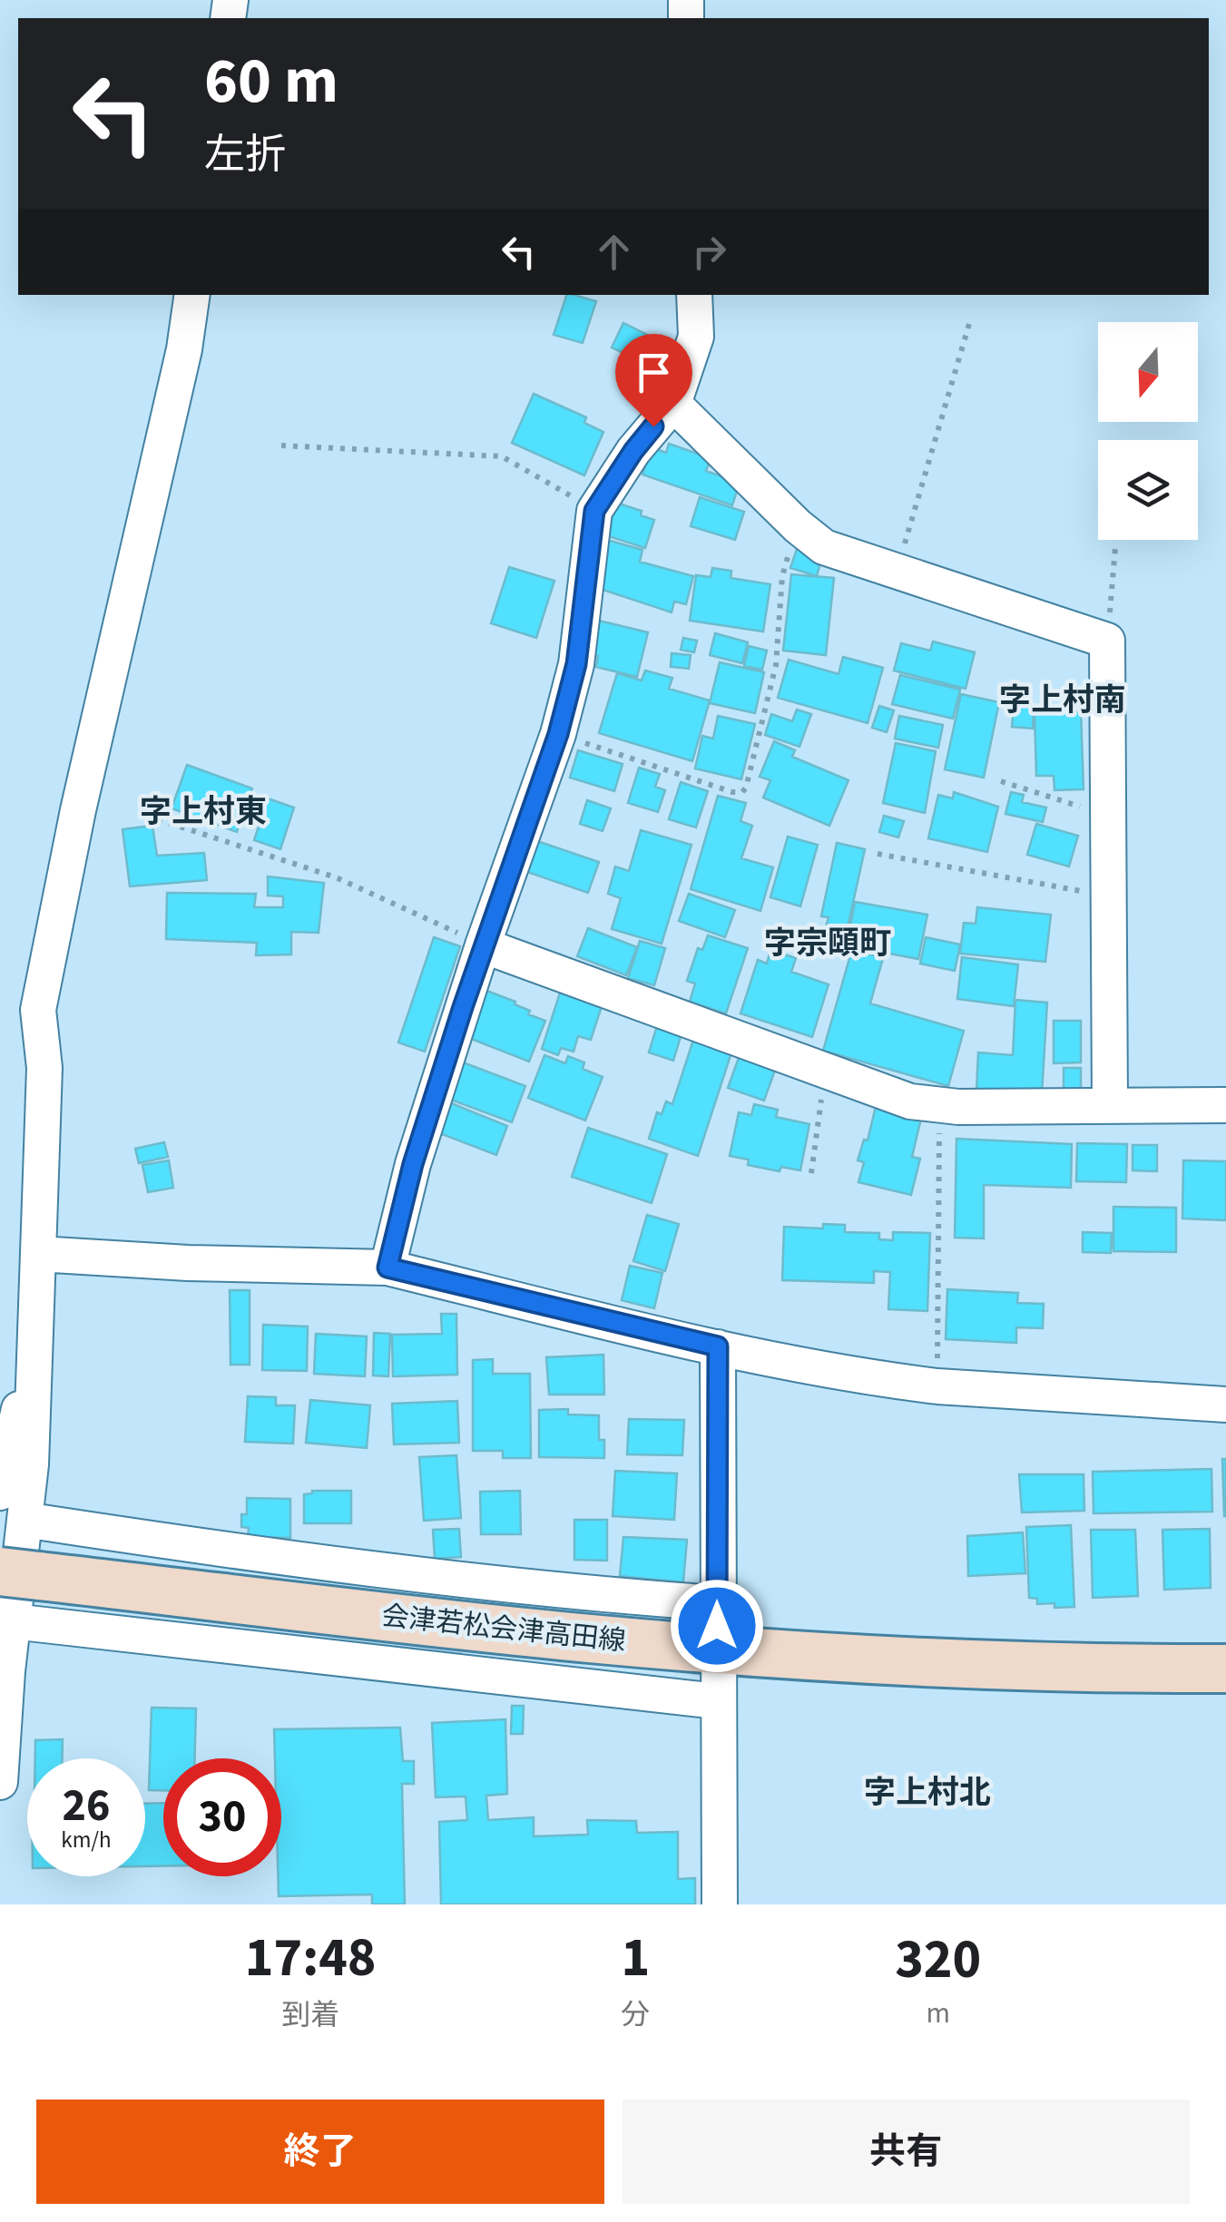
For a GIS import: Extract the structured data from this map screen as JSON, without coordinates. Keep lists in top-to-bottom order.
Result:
{
  "streets": {
    "main road": ["会津若松会津高田線"]
  },
  "districts": [
    "字上村南",
    "字上村東",
    "字宗頤町",
    "字上村北"
  ],
  "north": "bottom",
  "page": {
    "turn": ["60 m", "左折"],
    "speed": "26 km/h",
    "limit": "30",
    "eta": [
      "17:48",
      "到着",
      "1",
      "分",
      "320",
      "m"
    ],
    "buttons": ["終了", "共有"]
  }
}
